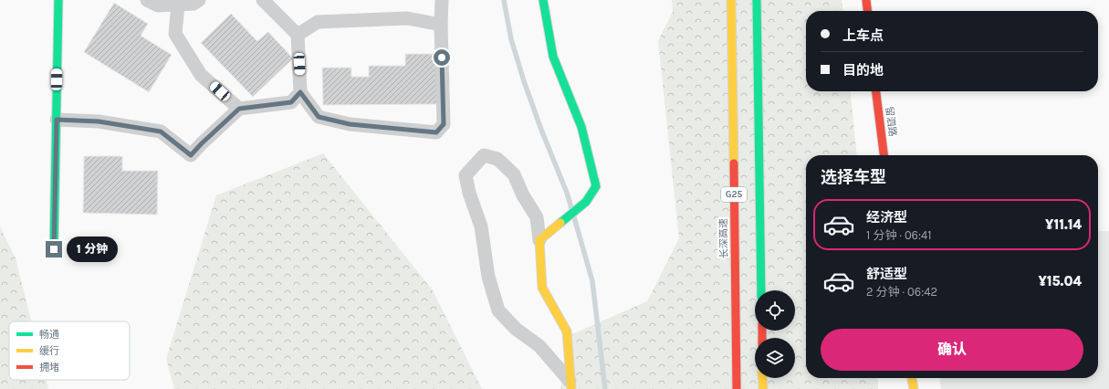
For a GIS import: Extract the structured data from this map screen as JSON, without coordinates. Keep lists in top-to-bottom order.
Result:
{
  "streets": {
    "main road": ["留泗路", "G25", "长深高速"]
  },
  "legend": ["畅通", "缓行", "拥堵"],
  "page": {
    "banner": ["上车点", "目的地"],
    "heading": "选择车型",
    "list": [
      {
        "name": "经济型",
        "note": "1 分钟 · 06:41",
        "value": "¥11.14"
      },
      {
        "name": "舒适型",
        "note": "2 分钟 · 06:42",
        "value": "¥15.04"
      }
    ],
    "bubble": "1 分钟",
    "buttons": "确认"
  }
}
